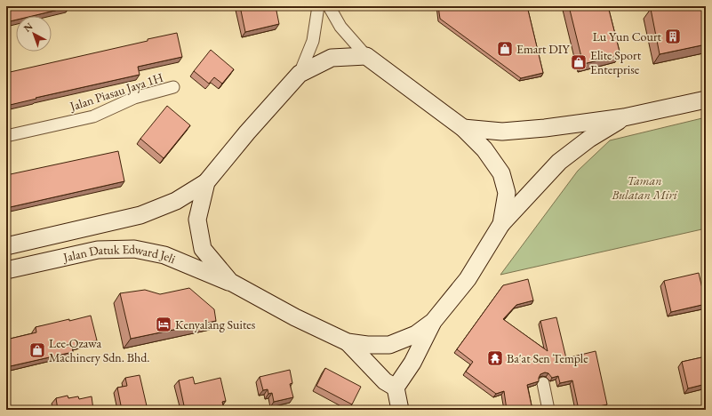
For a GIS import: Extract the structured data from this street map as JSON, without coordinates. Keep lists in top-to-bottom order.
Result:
{
  "streets": {
    "street": ["Jalan Piasau Jaya 1H", "Jalan Datuk Edward Jeli"]
  },
  "parks": ["Taman Bulatan Miri"],
  "places": {
    "building": ["Lu Yun Court"],
    "shop": ["Emart DIY", "Elite Sport Enterprise", "Lee-Ozawa Machinery Sdn. Bhd."],
    "hotel": ["Kenyalang Suites"],
    "temple": ["Ba'at Sen Temple"]
  },
  "north": "top left"
}
